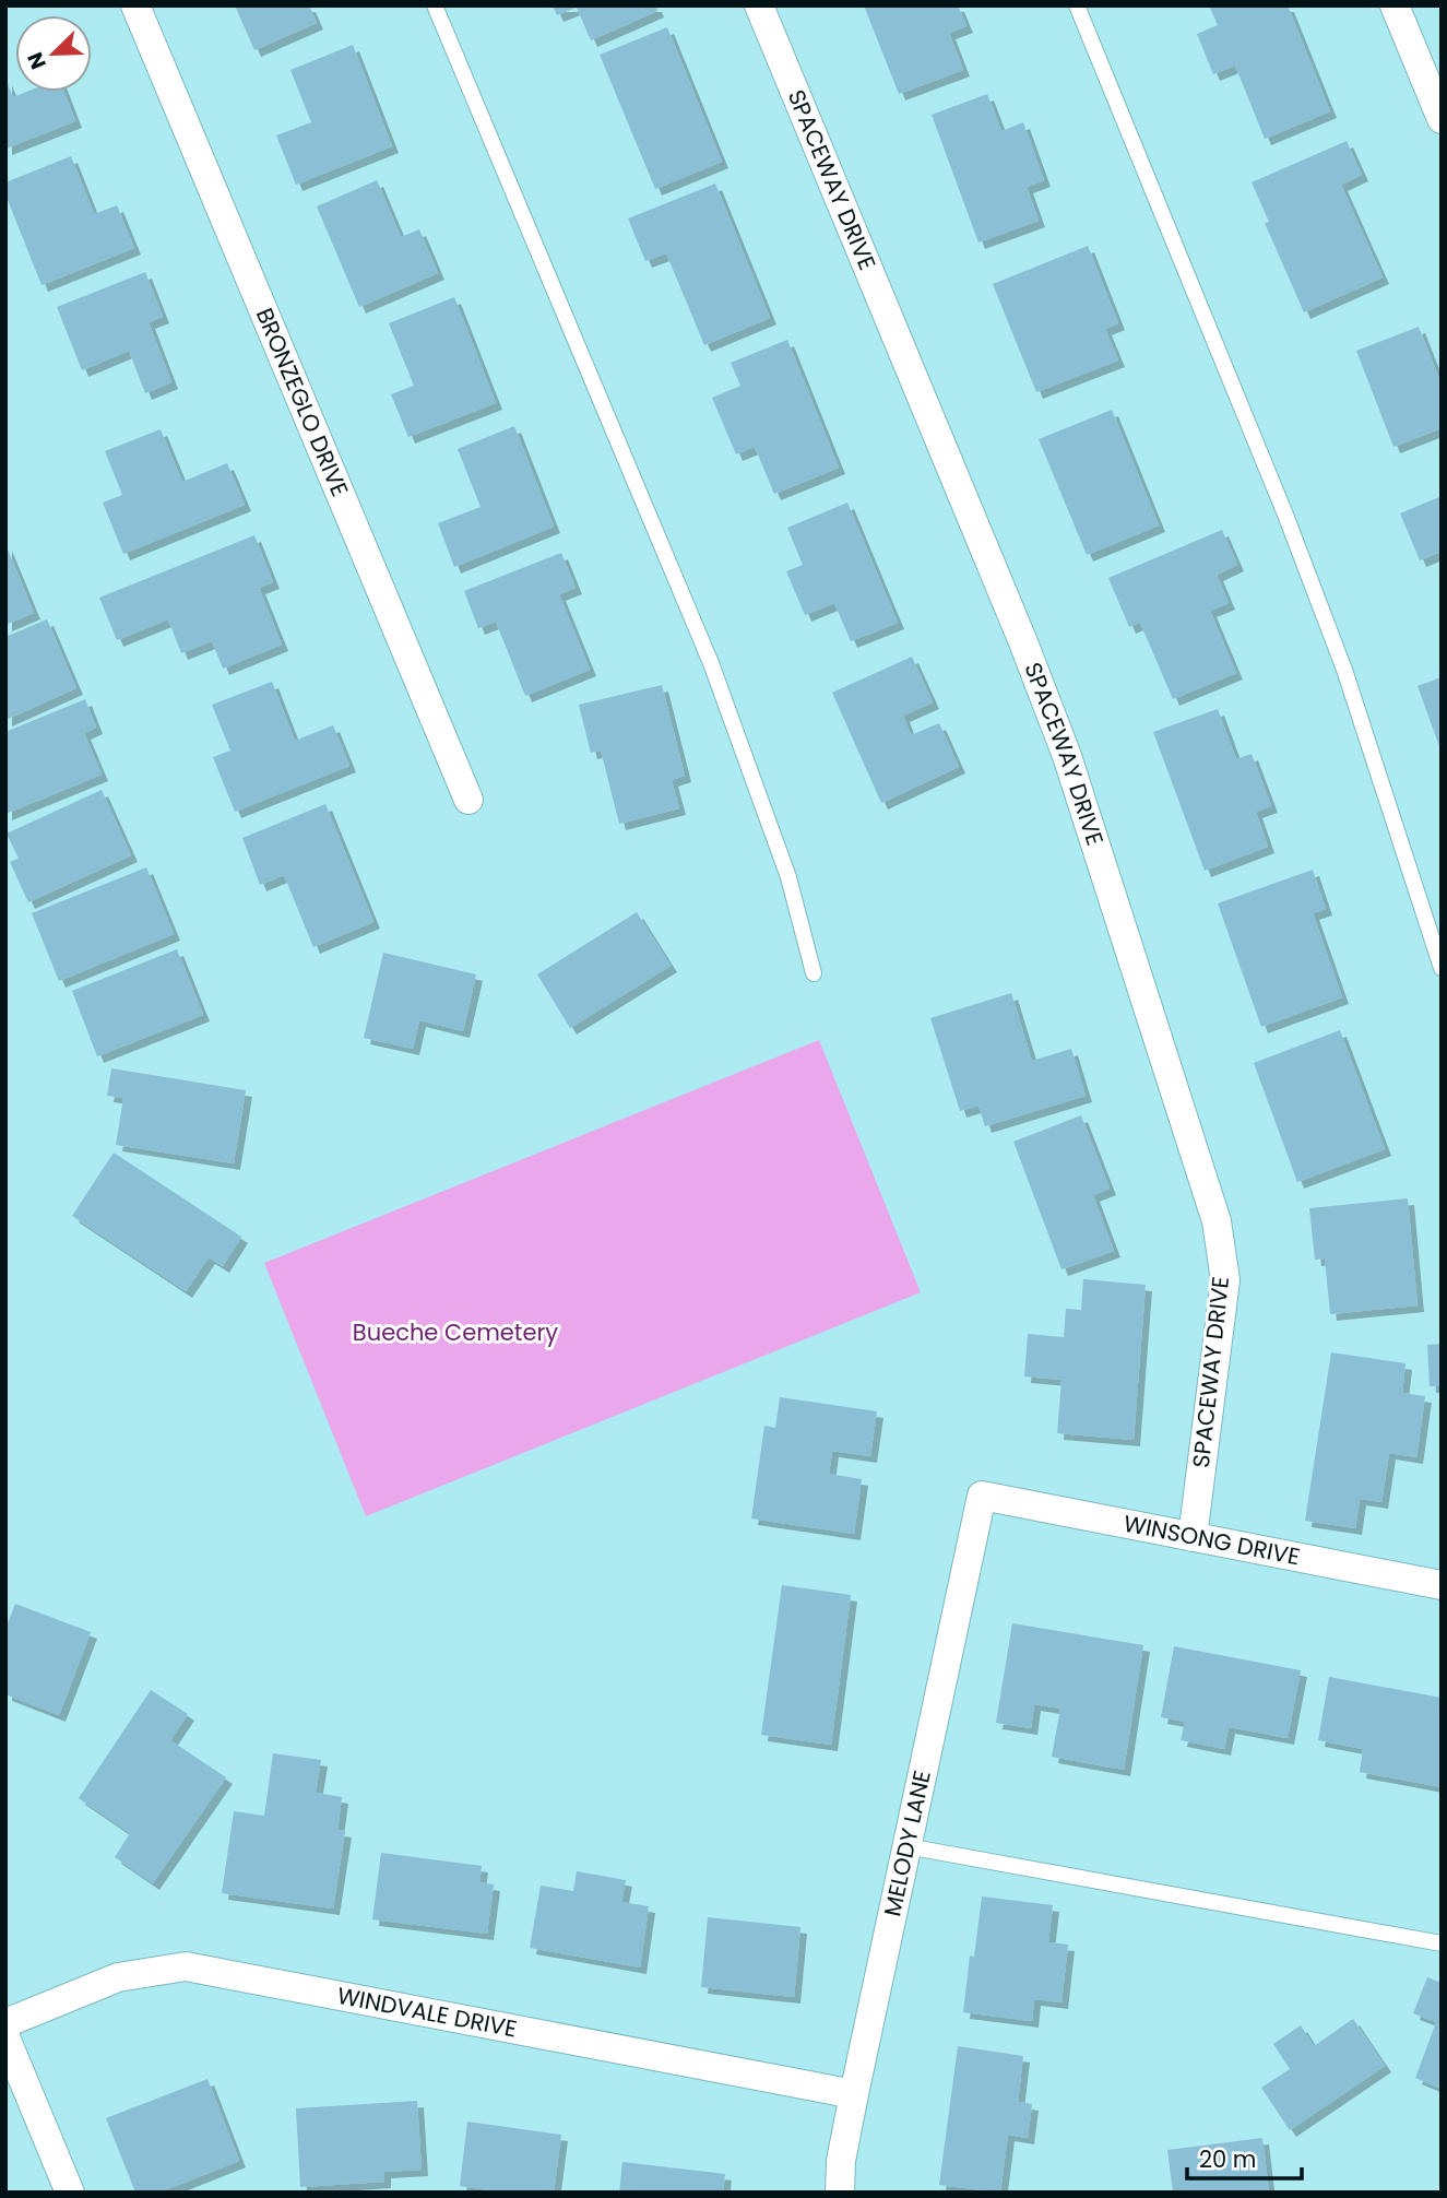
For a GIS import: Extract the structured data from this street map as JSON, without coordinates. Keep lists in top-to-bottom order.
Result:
{
  "streets": {
    "street": [
      "SPACEWAY DRIVE",
      "BRONZEGLO DRIVE",
      "WINSONG DRIVE",
      "MELODY LANE",
      "WINDVALE DRIVE"
    ]
  },
  "crossings": [
    ["SPACEWAY DRIVE", "WINSONG DRIVE"],
    ["WINSONG DRIVE", "MELODY LANE"],
    ["MELODY LANE", "WINDVALE DRIVE"]
  ],
  "parks": ["Bueche Cemetery"],
  "scale_bar": "20 m",
  "north": "bottom left"
}
